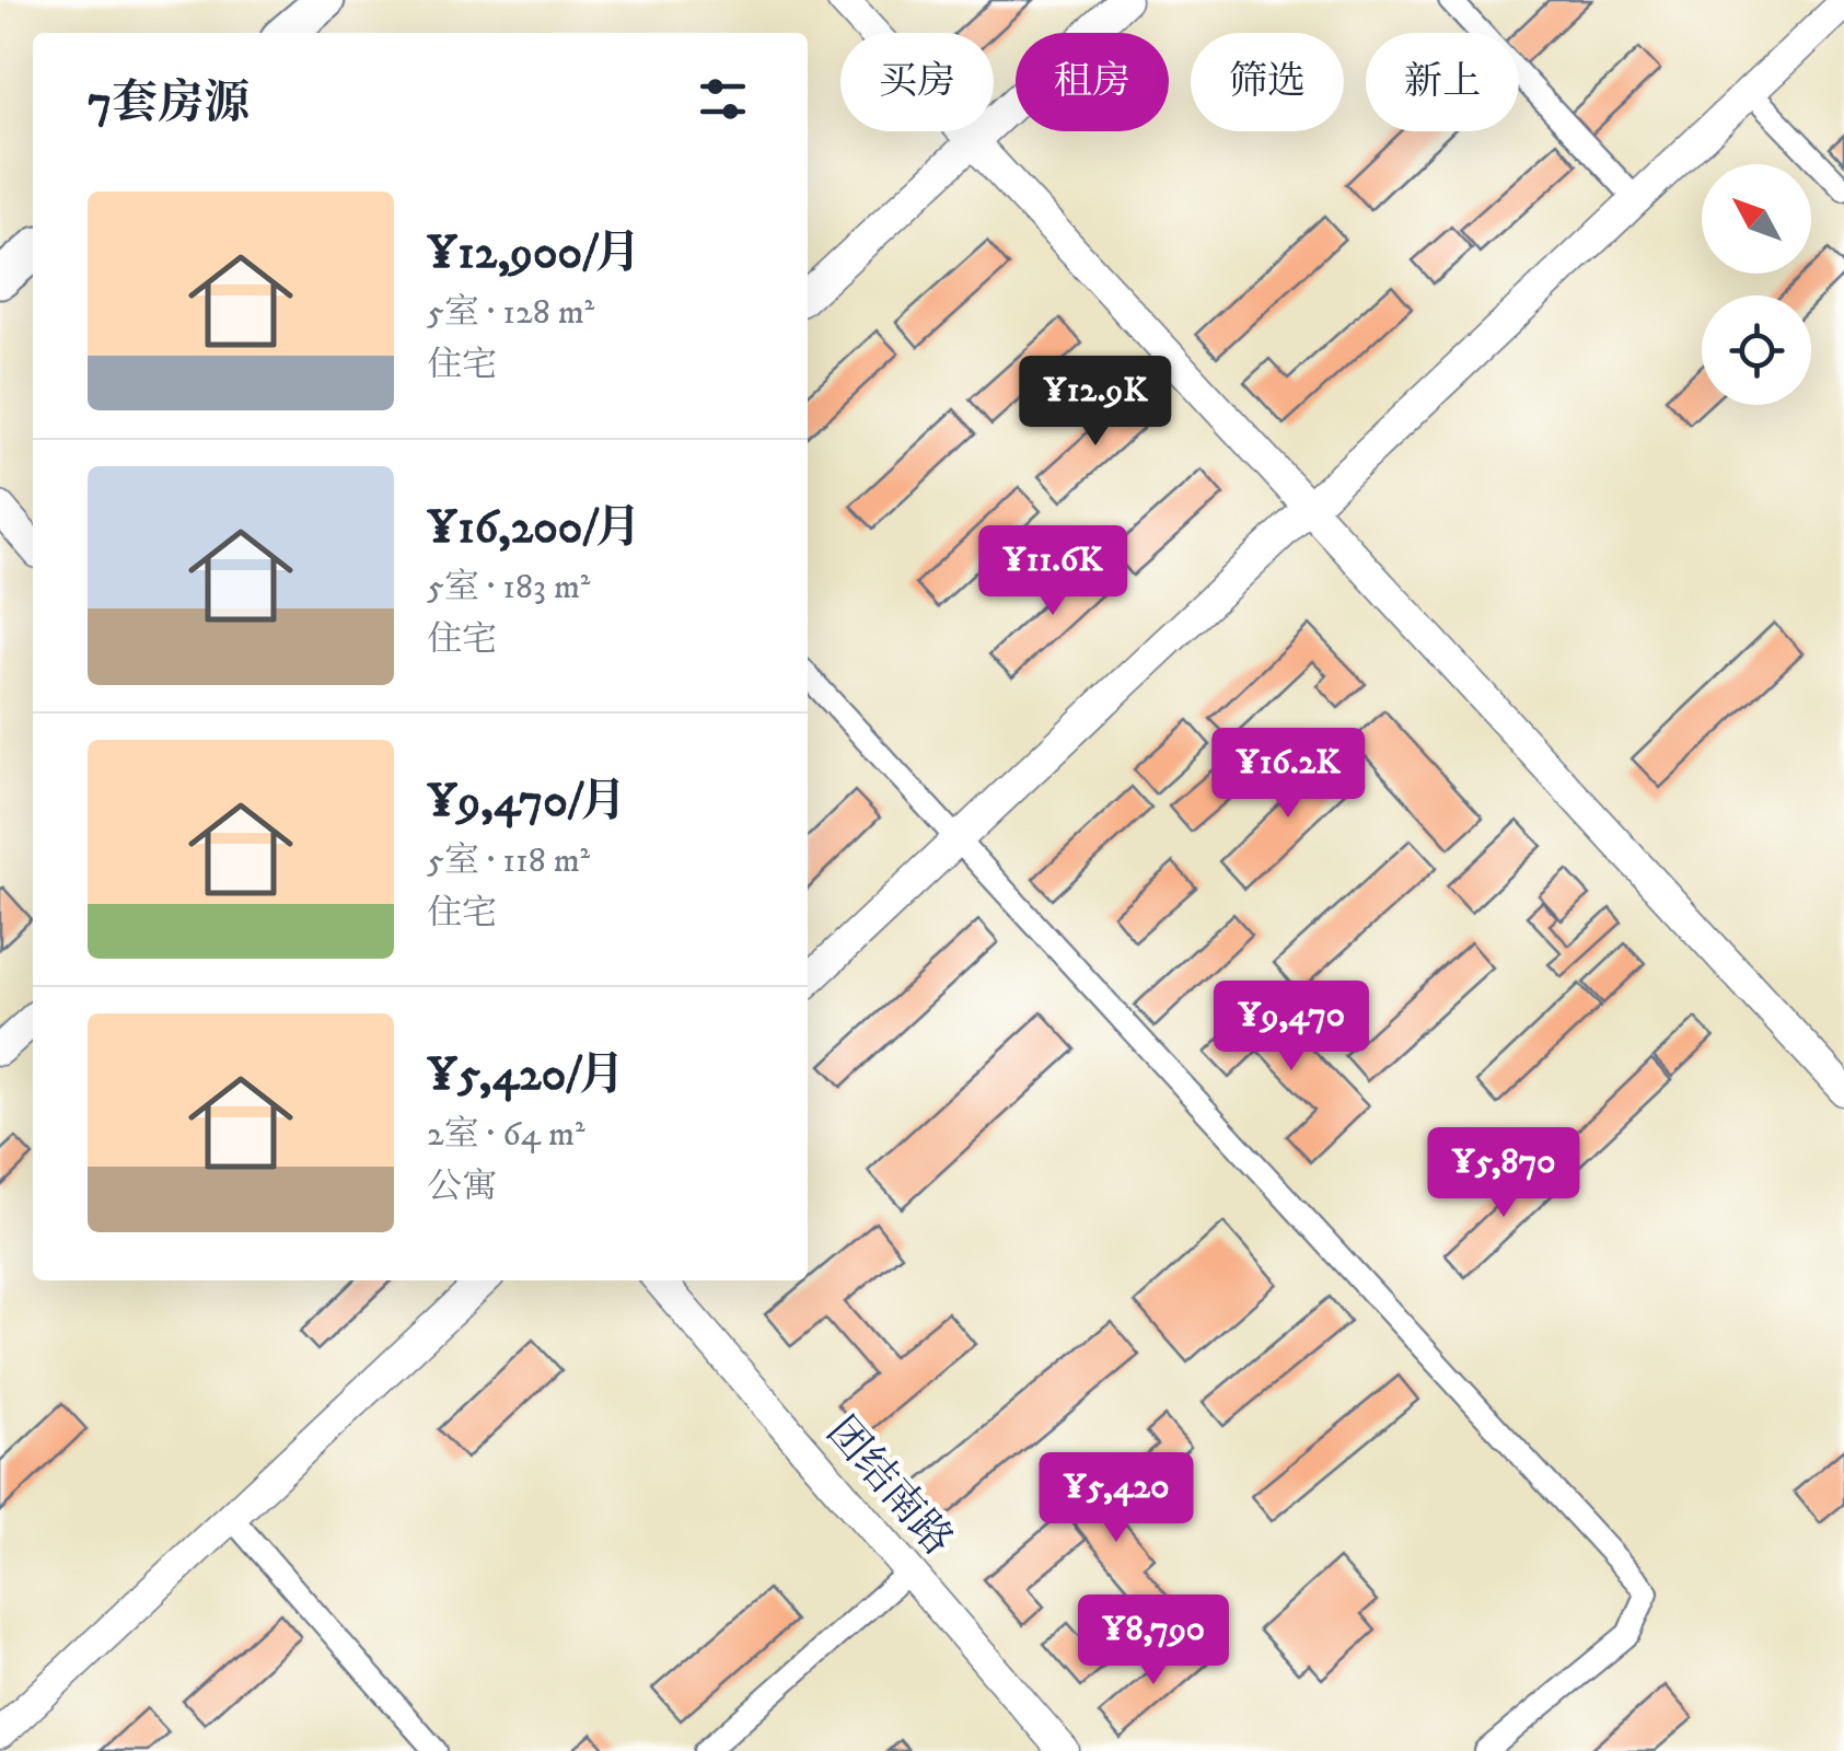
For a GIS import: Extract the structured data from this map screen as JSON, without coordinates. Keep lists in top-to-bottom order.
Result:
{
  "streets": {
    "street": ["团结南路"]
  },
  "north": "top left",
  "page": {
    "chip": [
      "买房",
      "租房",
      "筛选",
      "新上"
    ],
    "heading": "7套房源",
    "list": [
      {
        "name": "¥12,900/月",
        "note": "5室 · 128 m² · 住宅"
      },
      {
        "name": "¥16,200/月",
        "note": "5室 · 183 m² · 住宅"
      },
      {
        "name": "¥9,470/月",
        "note": "5室 · 118 m² · 住宅"
      },
      {
        "name": "¥5,420/月",
        "note": "2室 · 64 m² · 公寓"
      }
    ],
    "price": [
      "¥12.9K",
      "¥11.6K",
      "¥16.2K",
      "¥9,470",
      "¥5,870",
      "¥5,420",
      "¥8,790"
    ]
  }
}
